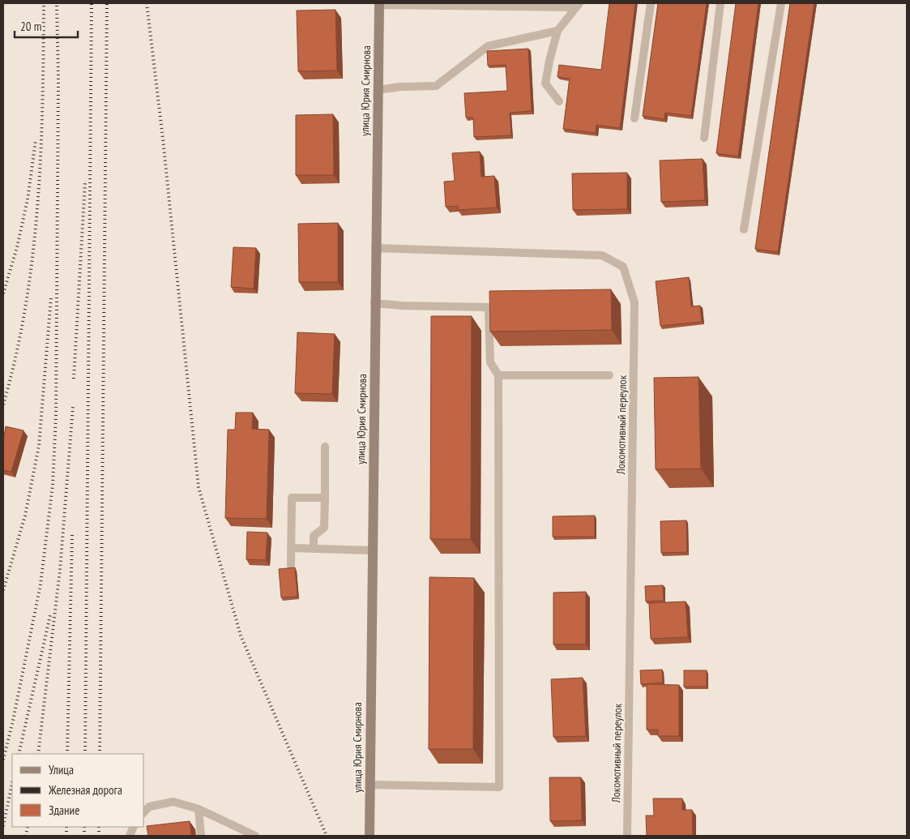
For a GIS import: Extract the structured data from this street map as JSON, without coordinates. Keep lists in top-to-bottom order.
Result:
{
  "streets": {
    "main road": ["улица Юрия Смирнова"],
    "lane": ["Локомотивный переулок"]
  },
  "crossings": [
    ["улица Юрия Смирнова", "Локомотивный переулок"]
  ],
  "legend": ["Улица", "Железная дорога", "Здание"],
  "scale_bar": "20 m"
}
